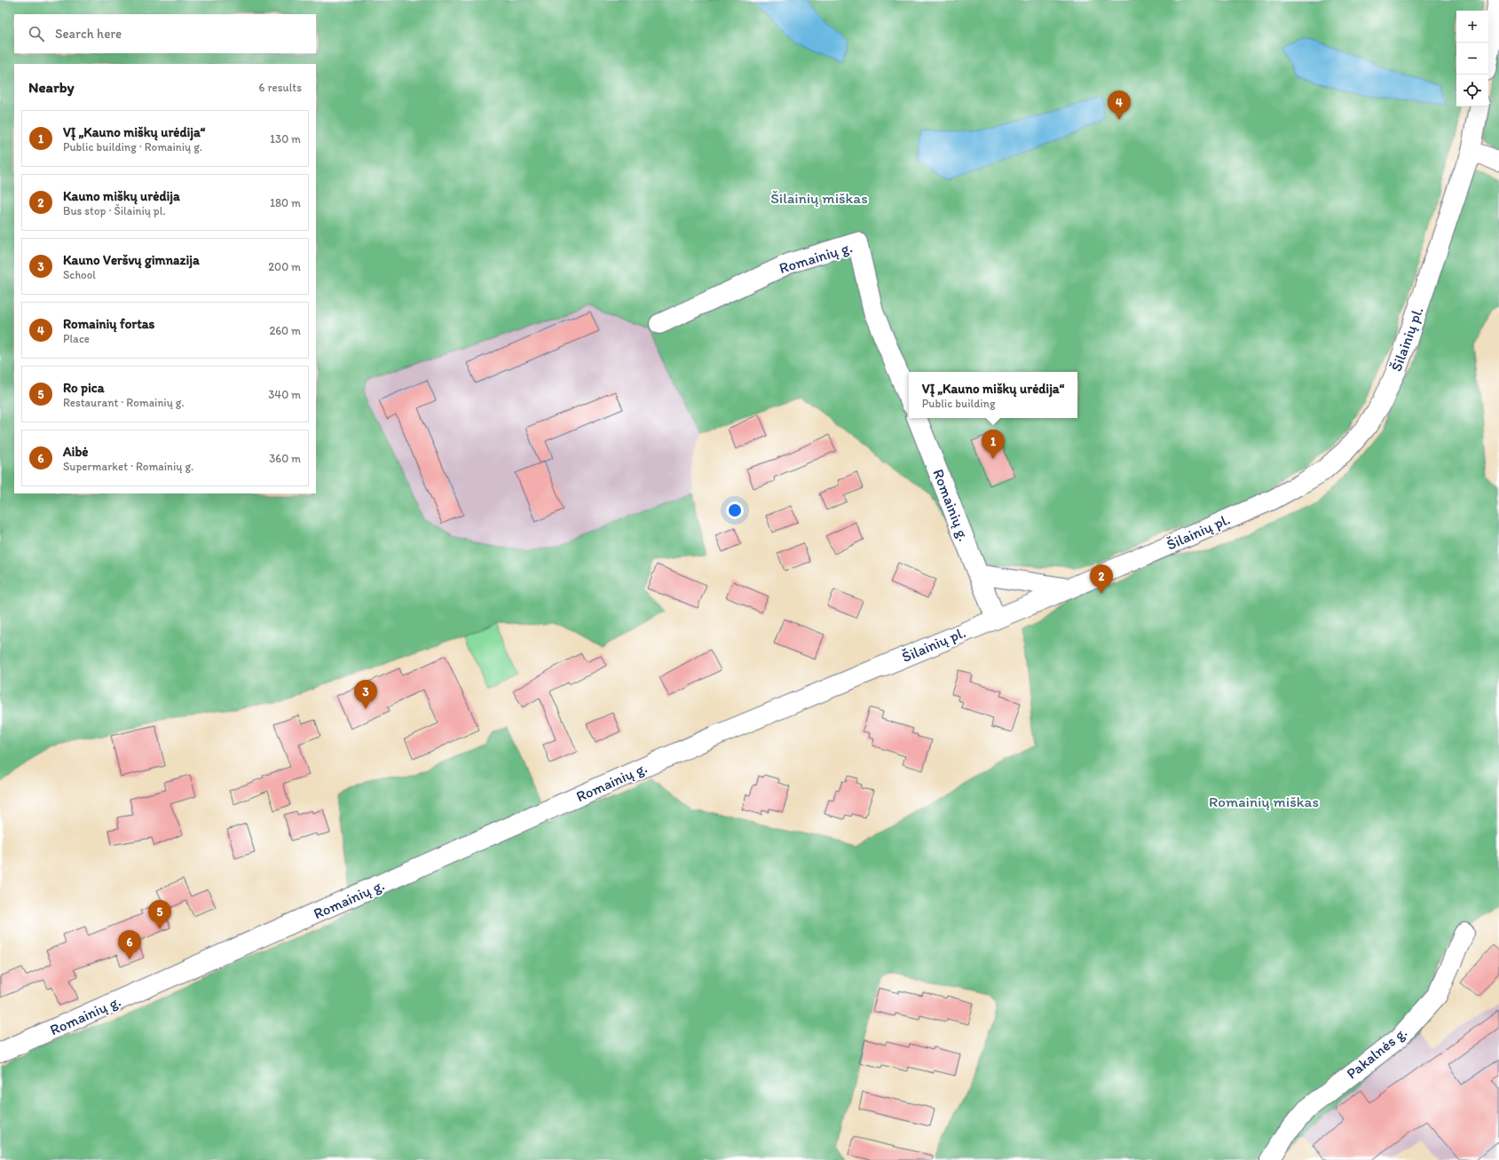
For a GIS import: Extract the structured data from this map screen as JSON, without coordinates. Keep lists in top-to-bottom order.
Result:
{
  "streets": {
    "main road": ["Romainių g.", "Šilainių pl.", "Pakalnės g."]
  },
  "crossings": [
    ["Romainių g.", "Šilainių pl."]
  ],
  "parks": ["Šilainių miškas", "Romainių miškas"],
  "page": {
    "map_buttons": ["+", "−"],
    "search": "Search here",
    "heading": ["Nearby", "6 results"],
    "pins": [
      "4",
      "1",
      "2",
      "3",
      "5",
      "6"
    ],
    "list": [
      {
        "mark": "1",
        "name": "VĮ „Kauno miškų urėdija“",
        "note": "Public building · Romainių g.",
        "value": "130 m"
      },
      {
        "mark": "2",
        "name": "Kauno miškų urėdija",
        "note": "Bus stop · Šilainių pl.",
        "value": "180 m"
      },
      {
        "mark": "3",
        "name": "Kauno Veršvų gimnazija",
        "note": "School",
        "value": "200 m"
      },
      {
        "mark": "4",
        "name": "Romainių fortas",
        "note": "Place",
        "value": "260 m"
      },
      {
        "mark": "5",
        "name": "Ro pica",
        "note": "Restaurant · Romainių g.",
        "value": "340 m"
      },
      {
        "mark": "6",
        "name": "Aibė",
        "note": "Supermarket · Romainių g.",
        "value": "360 m"
      }
    ],
    "popup": ["VĮ „Kauno miškų urėdija“", "Public building"]
  }
}
